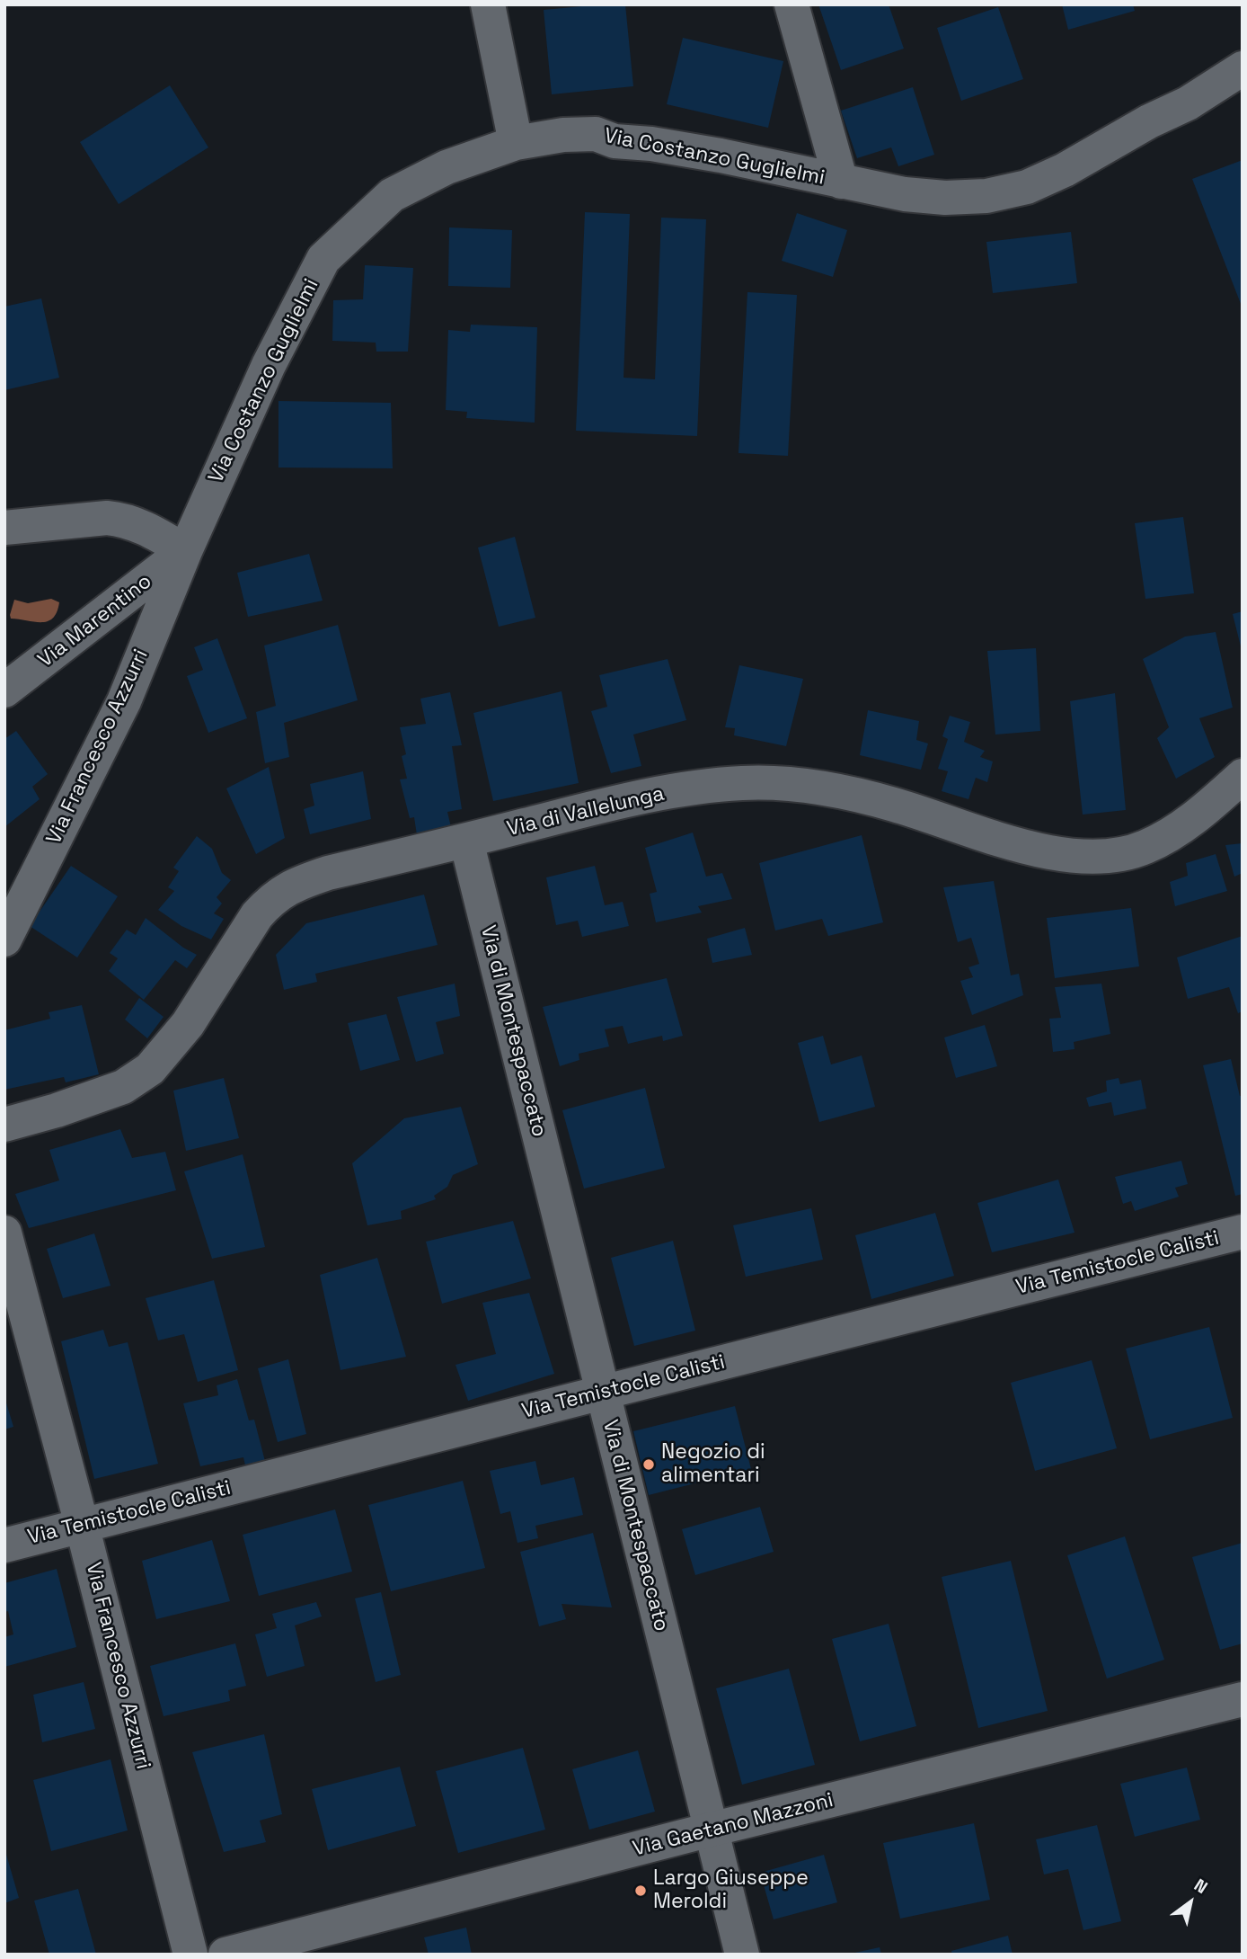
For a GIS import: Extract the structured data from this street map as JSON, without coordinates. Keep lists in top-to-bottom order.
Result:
{
  "streets": {
    "street": [
      "Via Costanzo Guglielmi",
      "Via Marentino",
      "Via Francesco Azzurri",
      "Via di Vallelunga",
      "Via di Montespaccato",
      "Via Temistocle Calisti",
      "Via Gaetano Mazzoni"
    ]
  },
  "crossings": [
    ["Via Costanzo Guglielmi", "Via Marentino"],
    ["Via Costanzo Guglielmi", "Via Francesco Azzurri"],
    ["Via Marentino", "Via Francesco Azzurri"],
    ["Via Francesco Azzurri", "Via Temistocle Calisti"],
    ["Via di Vallelunga", "Via di Montespaccato"],
    ["Via di Montespaccato", "Via Temistocle Calisti"],
    ["Via di Montespaccato", "Via Gaetano Mazzoni"]
  ],
  "places": ["Negozio di alimentari", "Largo Giuseppe Meroldi"],
  "north": "top right"
}
